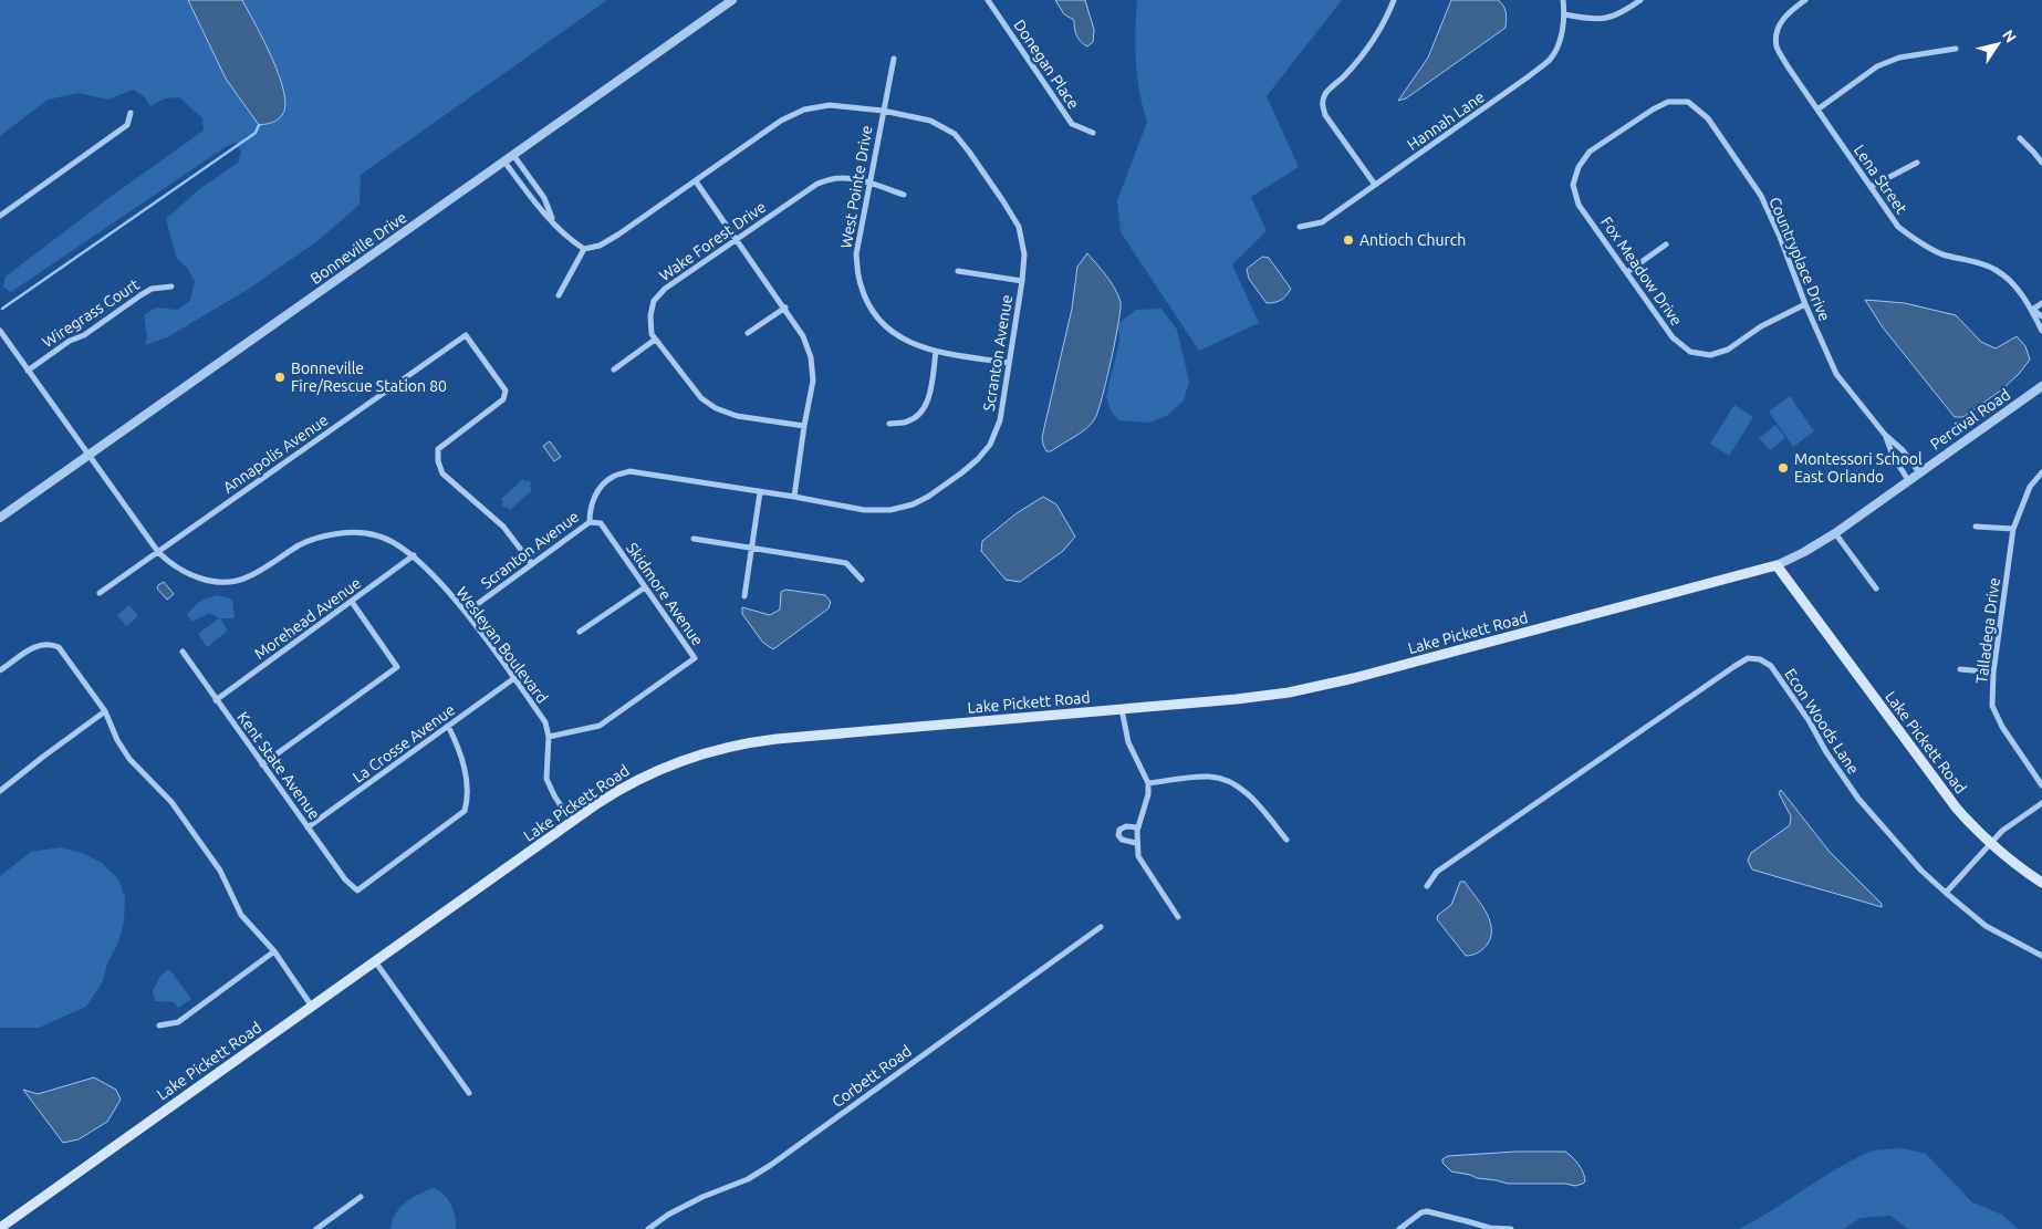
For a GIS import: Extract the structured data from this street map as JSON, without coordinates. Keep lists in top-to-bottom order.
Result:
{
  "streets": {
    "main road": ["Lake Pickett Road"],
    "street": [
      "Donegan Place",
      "Hannah Lane",
      "Lena Street",
      "West Pointe Drive",
      "Wake Forest Drive",
      "Bonneville Drive",
      "Countryplace Drive",
      "Fox Meadow Drive",
      "Wiregrass Court",
      "Scranton Avenue",
      "Percival Road",
      "Annapolis Avenue",
      "Skidmore Avenue",
      "Morehead Avenue",
      "Talladega Drive",
      "Wesleyan Boulevard",
      "Econ Woods Lane",
      "La Crosse Avenue",
      "Kent State Avenue",
      "Corbett Road"
    ]
  },
  "crossings": [
    ["West Pointe Drive", "Wake Forest Drive"],
    ["West Pointe Drive", "Scranton Avenue"],
    ["Bonneville Drive", "Wesleyan Boulevard"],
    ["Countryplace Drive", "Fox Meadow Drive"],
    ["Countryplace Drive", "Percival Road"],
    ["Wiregrass Court", "Wesleyan Boulevard"],
    ["Scranton Avenue", "Annapolis Avenue"],
    ["Scranton Avenue", "Skidmore Avenue"],
    ["Scranton Avenue", "Wesleyan Boulevard"],
    ["Percival Road", "Lake Pickett Road"],
    ["Annapolis Avenue", "Wesleyan Boulevard"],
    ["Skidmore Avenue", "Wesleyan Boulevard"],
    ["Morehead Avenue", "Wesleyan Boulevard"],
    ["Morehead Avenue", "Kent State Avenue"],
    ["Lake Pickett Road", "Wesleyan Boulevard"],
    ["Wesleyan Boulevard", "La Crosse Avenue"],
    ["La Crosse Avenue", "Kent State Avenue"]
  ],
  "places": ["Antioch Church", "Bonneville Fire/Rescue Station 80", "Montessori School East Orlando"],
  "north": "top right"
}
